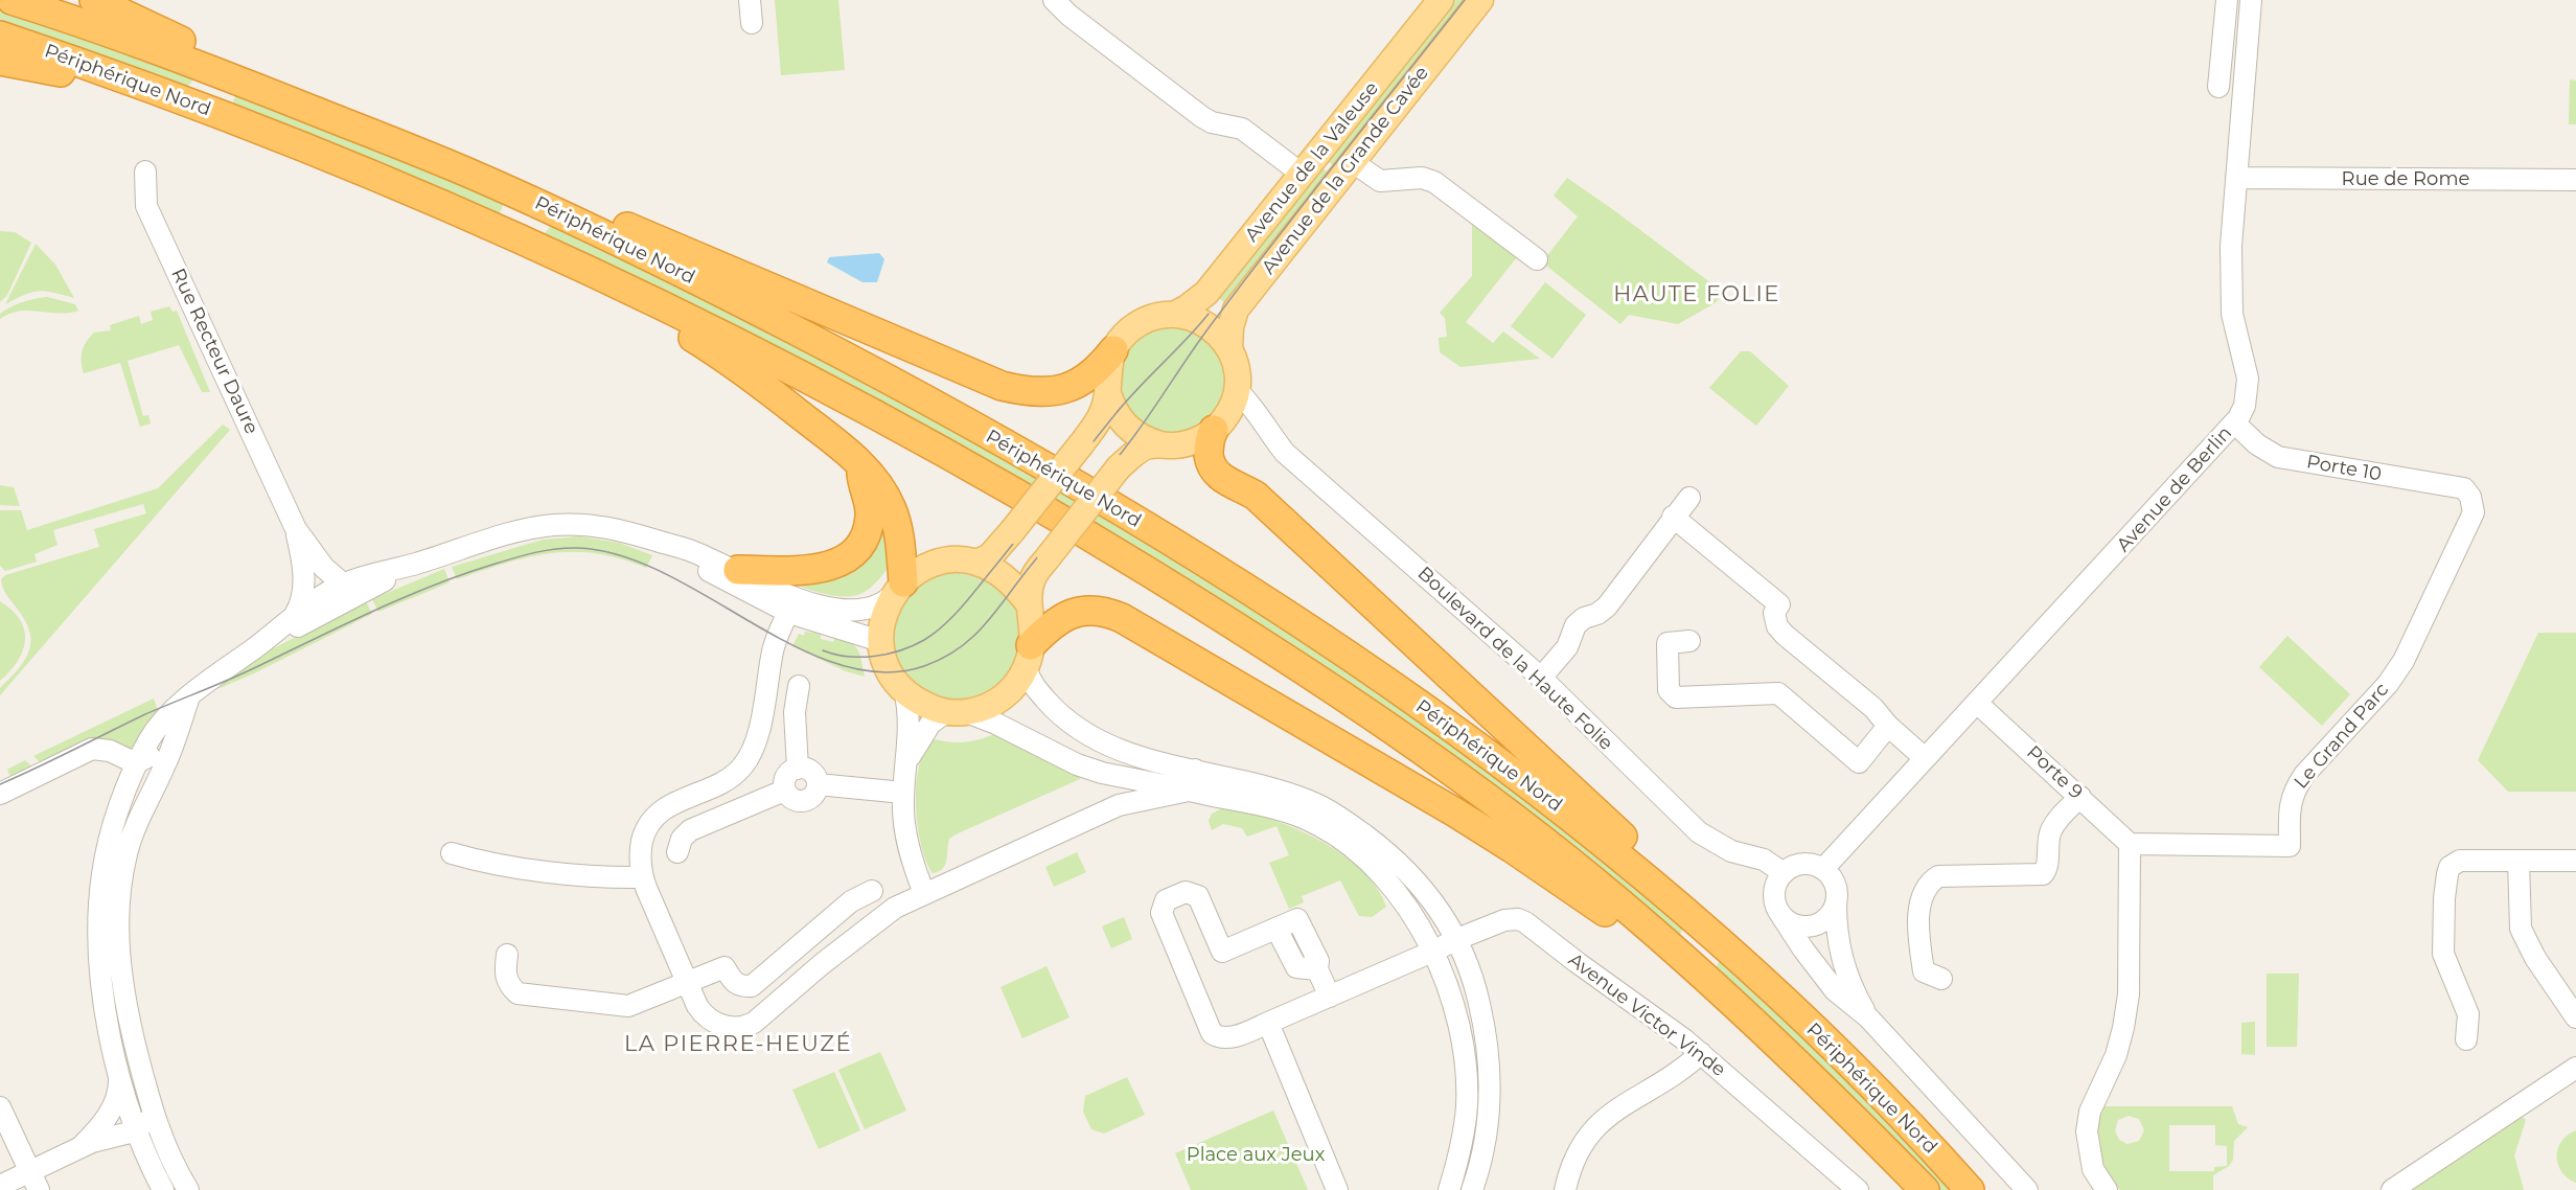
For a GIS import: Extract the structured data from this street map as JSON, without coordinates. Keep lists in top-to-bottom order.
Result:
{
  "streets": {
    "highway": ["Périphérique Nord"],
    "main road": ["Avenue de la Valeuse", "Avenue de la Grande Cavée"],
    "street": [
      "Rue de Rome",
      "Rue Recteur Daure",
      "Porte 10",
      "Avenue de Berlin",
      "Boulevard de la Haute Folie",
      "Le Grand Parc",
      "Porte 9",
      "Avenue Victor Vinde"
    ]
  },
  "crossings": [
    ["Avenue de la Valeuse", "Avenue de la Grande Cavée"],
    ["Avenue de la Valeuse", "Boulevard de la Haute Folie"],
    ["Avenue de la Grande Cavée", "Boulevard de la Haute Folie"],
    ["Rue de Rome", "Avenue de Berlin"],
    ["Porte 10", "Avenue de Berlin"],
    ["Porte 10", "Le Grand Parc"],
    ["Avenue de Berlin", "Boulevard de la Haute Folie"],
    ["Avenue de Berlin", "Porte 9"],
    ["Le Grand Parc", "Porte 9"]
  ],
  "districts": ["HAUTE FOLIE", "LA PIERRE-HEUZÉ"],
  "parks": ["Place aux Jeux"]
}
